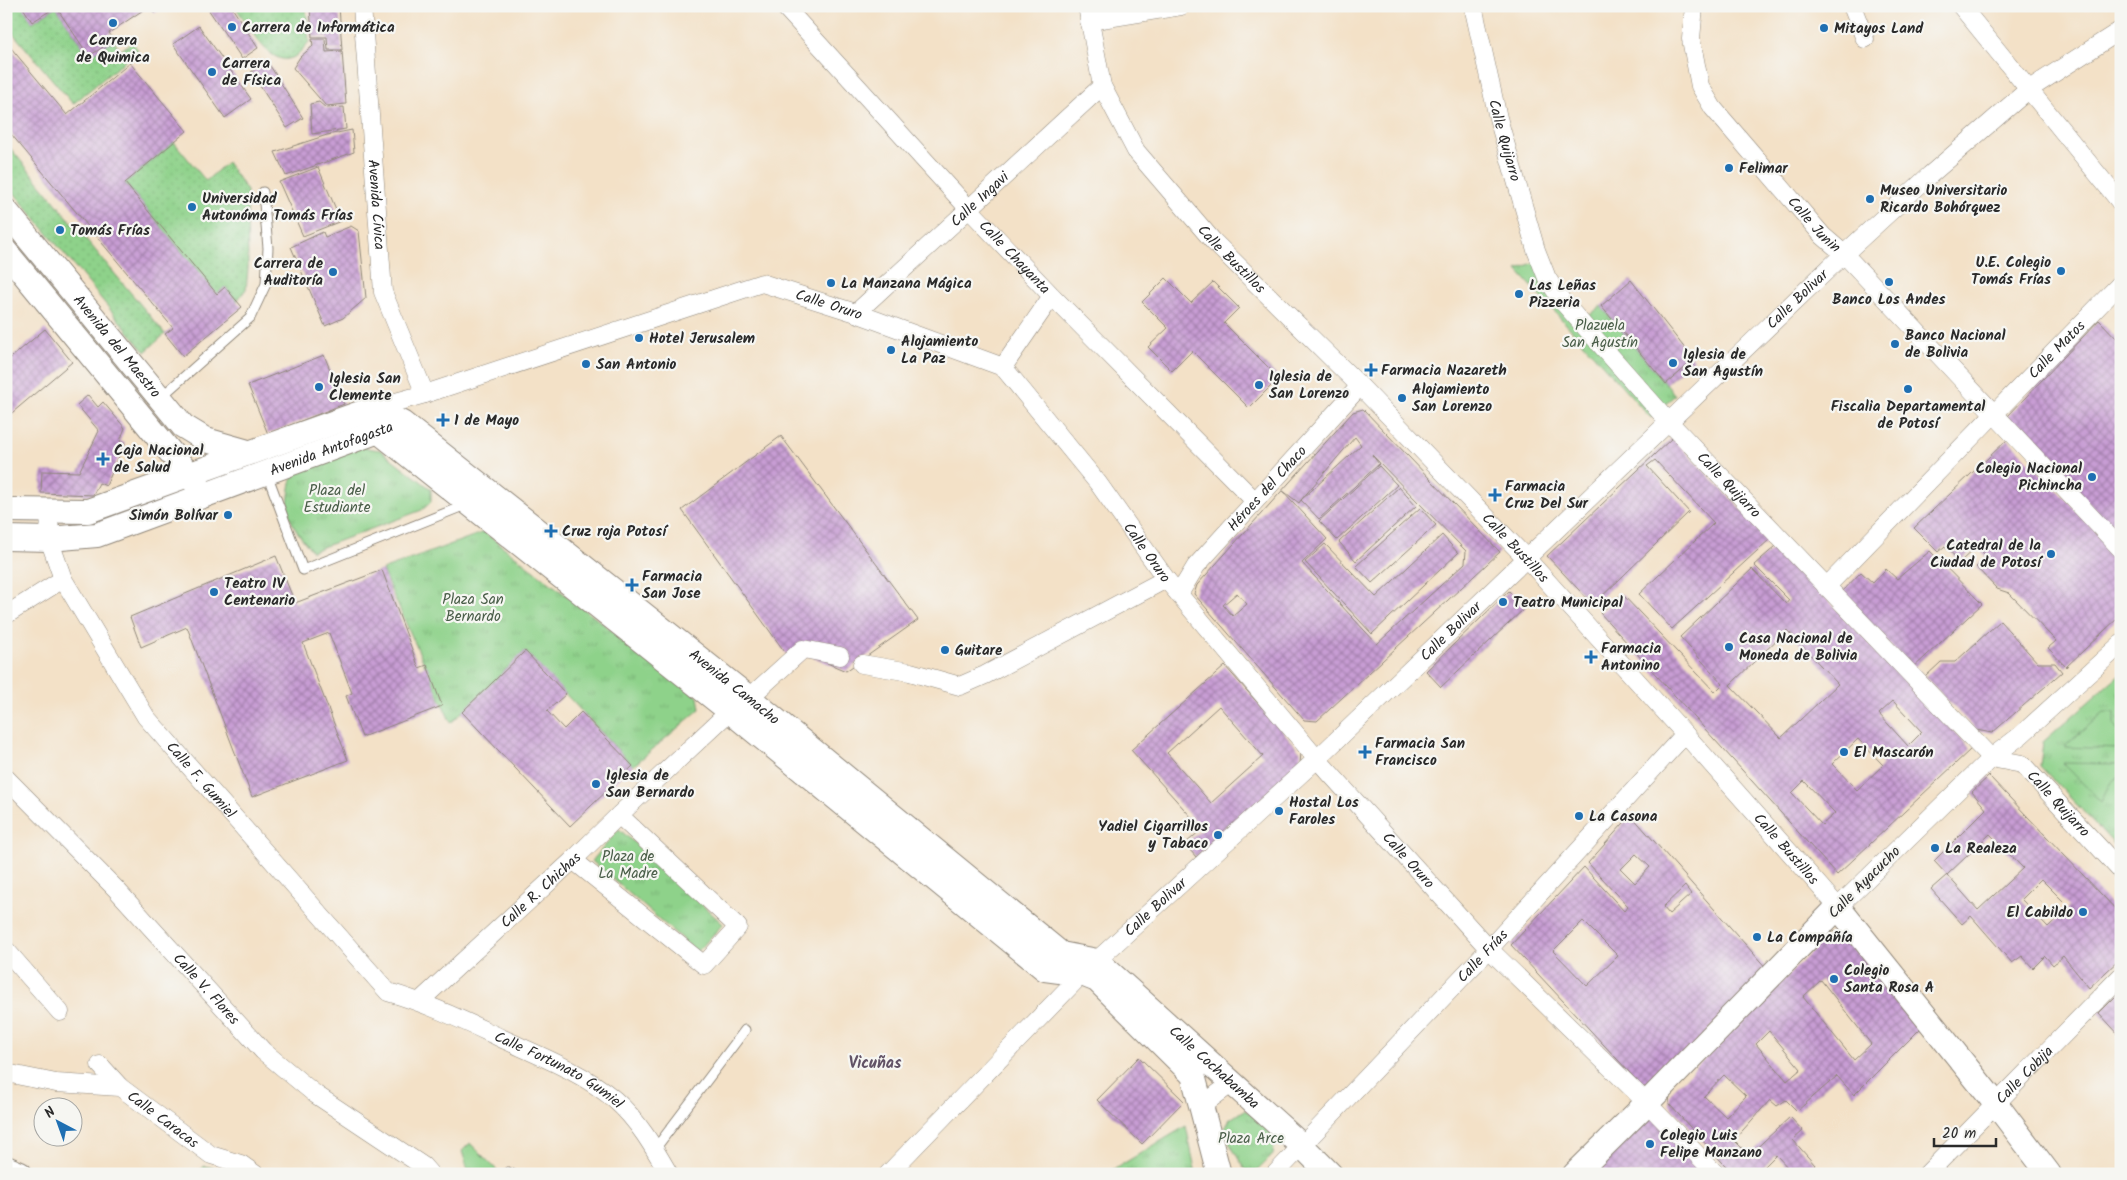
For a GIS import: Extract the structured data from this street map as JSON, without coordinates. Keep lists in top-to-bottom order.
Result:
{
  "streets": {
    "main road": [
      "Calle Bustillos",
      "Avenida del Maestro",
      "Avenida Antofagasta",
      "Avenida Camacho",
      "Calle Ayacucho",
      "Calle Cochabamba"
    ],
    "street": [
      "Calle Quijarro",
      "Calle Ingavi",
      "Avenida Cívica",
      "Calle Junin",
      "Calle Chayanta",
      "Calle Bolivar",
      "Calle Oruro",
      "Calle Matos",
      "Héroes del Chaco",
      "Calle F. Gumiel",
      "Calle R. Chichas",
      "Calle Frías",
      "Calle V. Flores",
      "Calle Fortunato Gumiel",
      "Calle Cobija",
      "Calle Caracas"
    ]
  },
  "crossings": [
    ["Calle Quijarro", "Calle Bolivar"],
    ["Calle Quijarro", "Calle Matos"],
    ["Calle Quijarro", "Calle Ayacucho"],
    ["Calle Ingavi", "Calle Chayanta"],
    ["Calle Ingavi", "Calle Bustillos"],
    ["Calle Ingavi", "Calle Oruro"],
    ["Avenida Cívica", "Calle Oruro"],
    ["Avenida Cívica", "Avenida Antofagasta"],
    ["Calle Junin", "Calle Bolivar"],
    ["Calle Junin", "Calle Matos"],
    ["Calle Chayanta", "Héroes del Chaco"],
    ["Calle Bustillos", "Calle Bolivar"],
    ["Calle Bustillos", "Héroes del Chaco"],
    ["Calle Bustillos", "Calle Ayacucho"],
    ["Calle Bustillos", "Calle Frías"],
    ["Calle Bustillos", "Calle Cobija"],
    ["Calle Bolivar", "Calle Oruro"],
    ["Calle Bolivar", "Avenida Camacho"],
    ["Calle Bolivar", "Calle Cochabamba"],
    ["Calle Oruro", "Avenida Antofagasta"],
    ["Calle Oruro", "Héroes del Chaco"],
    ["Calle Oruro", "Calle Ayacucho"],
    ["Calle Oruro", "Calle Frías"],
    ["Avenida del Maestro", "Avenida Antofagasta"],
    ["Avenida Antofagasta", "Avenida Camacho"],
    ["Avenida Antofagasta", "Calle F. Gumiel"],
    ["Avenida Camacho", "Calle R. Chichas"],
    ["Avenida Camacho", "Calle Cochabamba"],
    ["Calle F. Gumiel", "Calle R. Chichas"],
    ["Calle F. Gumiel", "Calle Fortunato Gumiel"],
    ["Calle R. Chichas", "Calle Fortunato Gumiel"],
    ["Calle Frías", "Calle Cochabamba"]
  ],
  "districts": ["Vicuñas"],
  "parks": [
    "Plazuela San Agustín",
    "Plaza del Estudiante",
    "Plaza San Bernardo",
    "Plaza de La Madre",
    "Plaza Arce"
  ],
  "places": {
    "other": [
      "Carrera de Quimica",
      "Carrera de Informática",
      "Mitayos Land",
      "Carrera de Física",
      "Felimar",
      "Museo Universitario Ricardo Bohórquez",
      "Universidad Autonóma Tomás Frías",
      "Tomás Frías",
      "U.E. Colegio Tomás Frías",
      "Carrera de Auditoría",
      "Banco Los Andes",
      "La Manzana Mágica",
      "Las Leñas Pizzeria",
      "Hotel Jerusalem",
      "Banco Nacional de Bolivia",
      "Alojamiento La Paz",
      "Iglesia de San Agustín",
      "San Antonio",
      "Iglesia de San Lorenzo",
      "Iglesia San Clemente",
      "Fiscalia Departamental de Potosí",
      "Alojamiento San Lorenzo",
      "Colegio Nacional Pichincha",
      "Simón Bolívar",
      "Catedral de la Ciudad de Potosí",
      "Teatro IV Centenario",
      "Teatro Municipal",
      "Casa Nacional de Moneda de Bolivia",
      "Guitare",
      "El Mascarón",
      "Iglesia de San Bernardo",
      "Hostal Los Faroles",
      "La Casona",
      "Yadiel Cigarrillos y Tabaco",
      "La Realeza",
      "El Cabildo",
      "La Compañía",
      "Colegio Santa Rosa A",
      "Colegio Luis Felipe Manzano"
    ],
    "health": [
      "Farmacia Nazareth",
      "1 de Mayo",
      "Caja Nacional de Salud",
      "Farmacia Cruz Del Sur",
      "Cruz roja Potosí",
      "Farmacia San Jose",
      "Farmacia Antonino",
      "Farmacia San Francisco"
    ]
  },
  "scale_bar": "20 m",
  "north": "top left"
}
